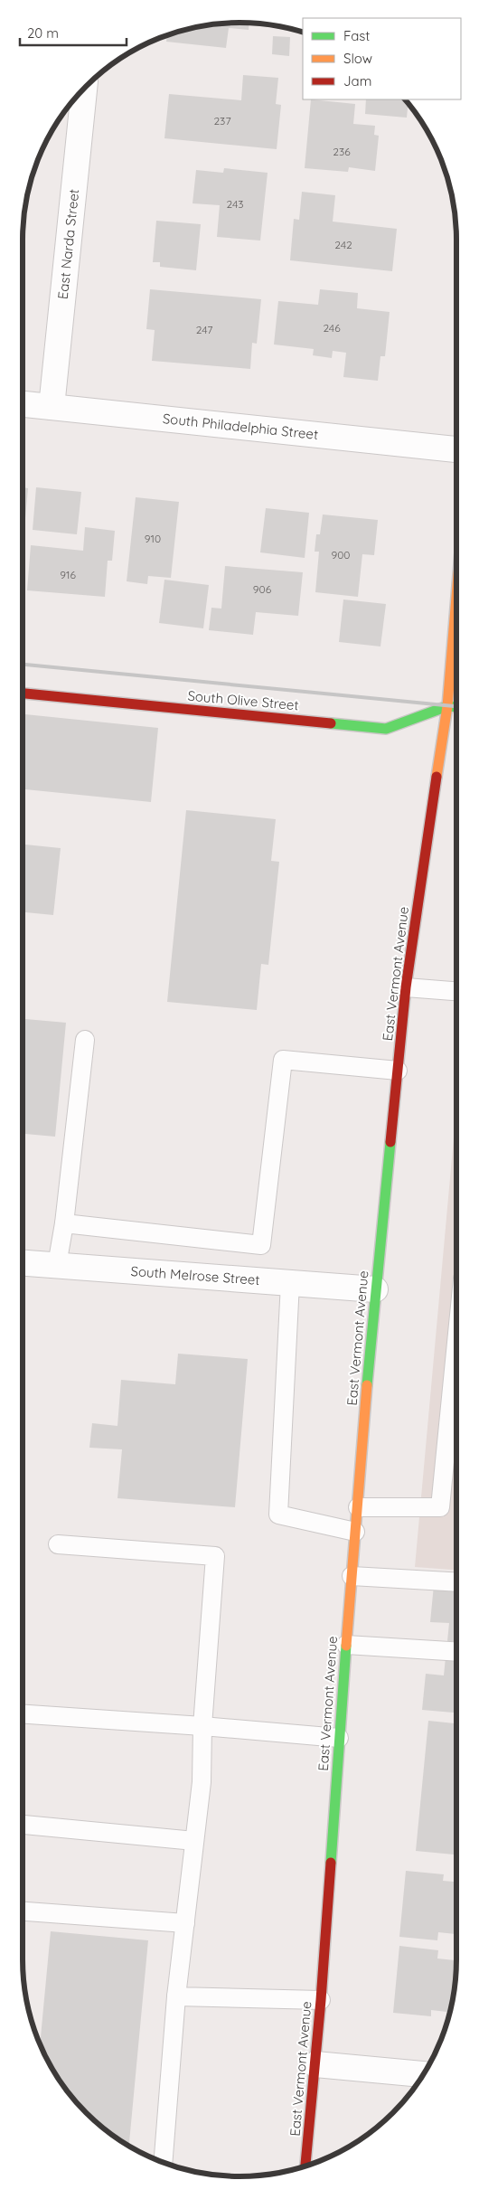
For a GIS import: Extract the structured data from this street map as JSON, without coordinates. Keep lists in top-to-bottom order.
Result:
{
  "streets": {
    "street": [
      "East Narda Street",
      "South Philadelphia Street",
      "South Olive Street",
      "East Vermont Avenue",
      "South Melrose Street"
    ]
  },
  "crossings": [
    ["East Narda Street", "South Philadelphia Street"],
    ["South Olive Street", "East Vermont Avenue"],
    ["East Vermont Avenue", "South Melrose Street"]
  ],
  "house_numbers": [
    "237",
    "236",
    "243",
    "242",
    "246",
    "247",
    "910",
    "900",
    "916",
    "906"
  ],
  "legend": ["Fast", "Slow", "Jam"],
  "scale_bar": "20 m"
}
